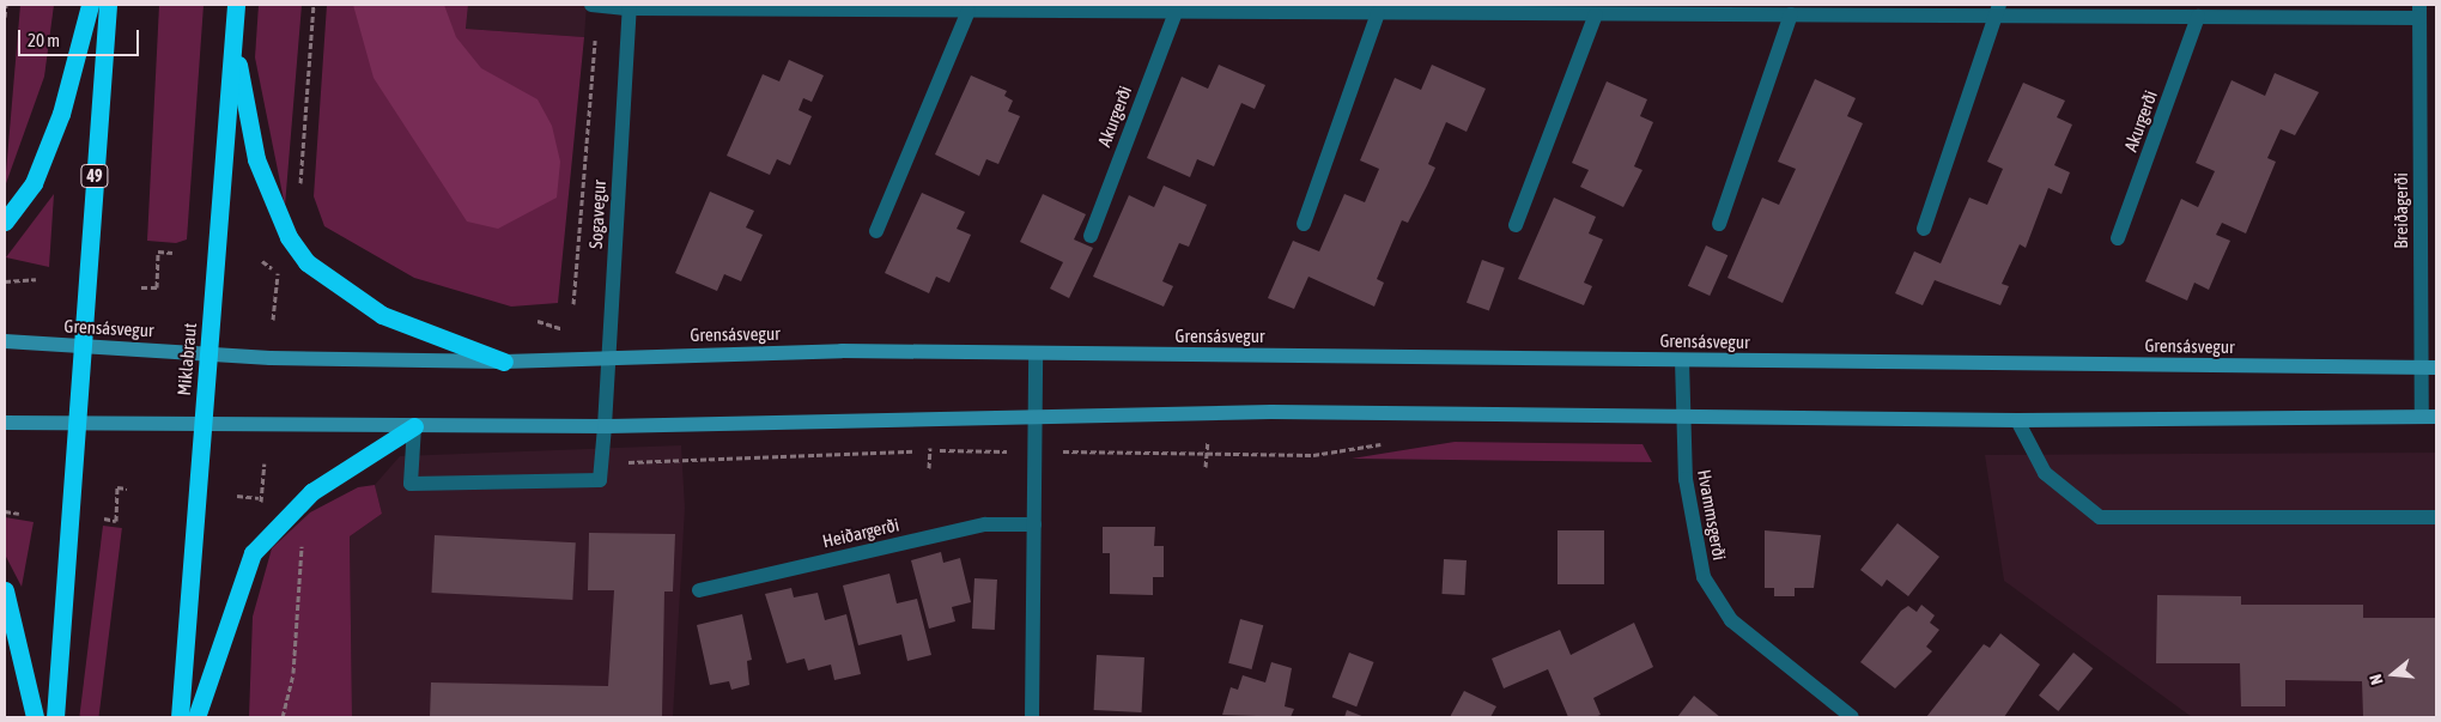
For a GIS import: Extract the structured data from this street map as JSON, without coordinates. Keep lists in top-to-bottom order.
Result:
{
  "streets": {
    "highway": ["49", "Miklabraut"],
    "main road": ["Grensásvegur"],
    "street": [
      "Akurgerði",
      "Breiðagerði",
      "Sogavegur",
      "Hvammsgerði",
      "Heiðargerði"
    ]
  },
  "crossings": [
    ["49", "Grensásvegur"],
    ["Breiðagerði", "Grensásvegur"],
    ["Sogavegur", "Grensásvegur"],
    ["Grensásvegur", "Miklabraut"],
    ["Grensásvegur", "Hvammsgerði"]
  ],
  "scale_bar": "20 m",
  "north": "left"
}
